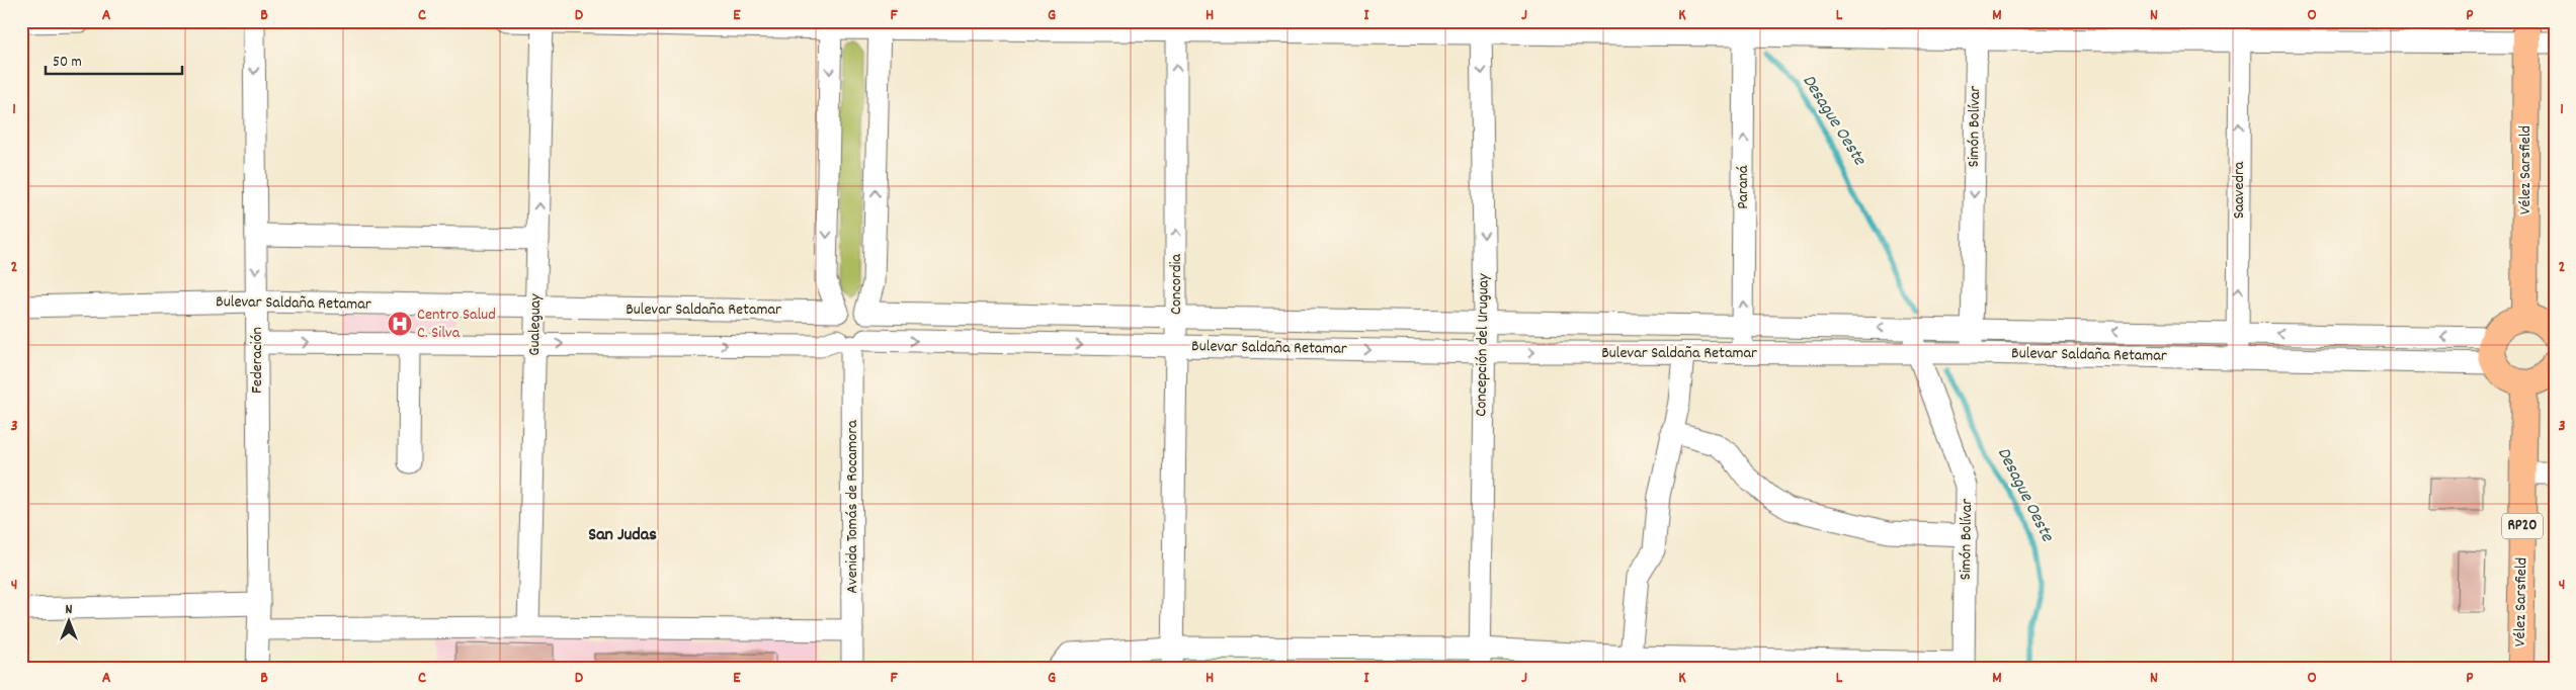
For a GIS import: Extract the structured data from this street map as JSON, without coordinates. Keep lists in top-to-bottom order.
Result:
{
  "streets": {
    "main road": ["Vélez Sarsfield", "RP20"],
    "street": [
      "Simón Bolívar",
      "Paraná",
      "Saavedra",
      "Concordia",
      "Bulevar Saldaña Retamar",
      "Gualeguay",
      "Concepción del Uruguay",
      "Federación",
      "Avenida Tomás de Rocamora"
    ]
  },
  "crossings": [
    ["Simón Bolívar", "Bulevar Saldaña Retamar"],
    ["Vélez Sarsfield", "RP20"],
    ["Paraná", "Bulevar Saldaña Retamar"],
    ["Saavedra", "Bulevar Saldaña Retamar"],
    ["Concordia", "Bulevar Saldaña Retamar"],
    ["Bulevar Saldaña Retamar", "Gualeguay"],
    ["Bulevar Saldaña Retamar", "Concepción del Uruguay"],
    ["Bulevar Saldaña Retamar", "Federación"],
    ["Bulevar Saldaña Retamar", "Avenida Tomás de Rocamora"],
    ["Bulevar Saldaña Retamar", "RP20"]
  ],
  "one_way": [
    "Simón Bolívar",
    "Paraná",
    "Saavedra",
    "Concordia",
    "Gualeguay",
    "Concepción del Uruguay",
    "Federación"
  ],
  "districts": ["San Judas"],
  "water": ["Desague Oeste"],
  "places": {
    "hospital": ["Centro Salud C. Silva"]
  },
  "scale_bar": "50 m",
  "north": "top",
  "grid": {
    "columns": [
      "A",
      "B",
      "C",
      "D",
      "E",
      "F",
      "G",
      "H",
      "I",
      "J",
      "K",
      "L",
      "M",
      "N",
      "O",
      "P"
    ],
    "rows": [
      "1",
      "2",
      "3",
      "4"
    ]
  }
}
